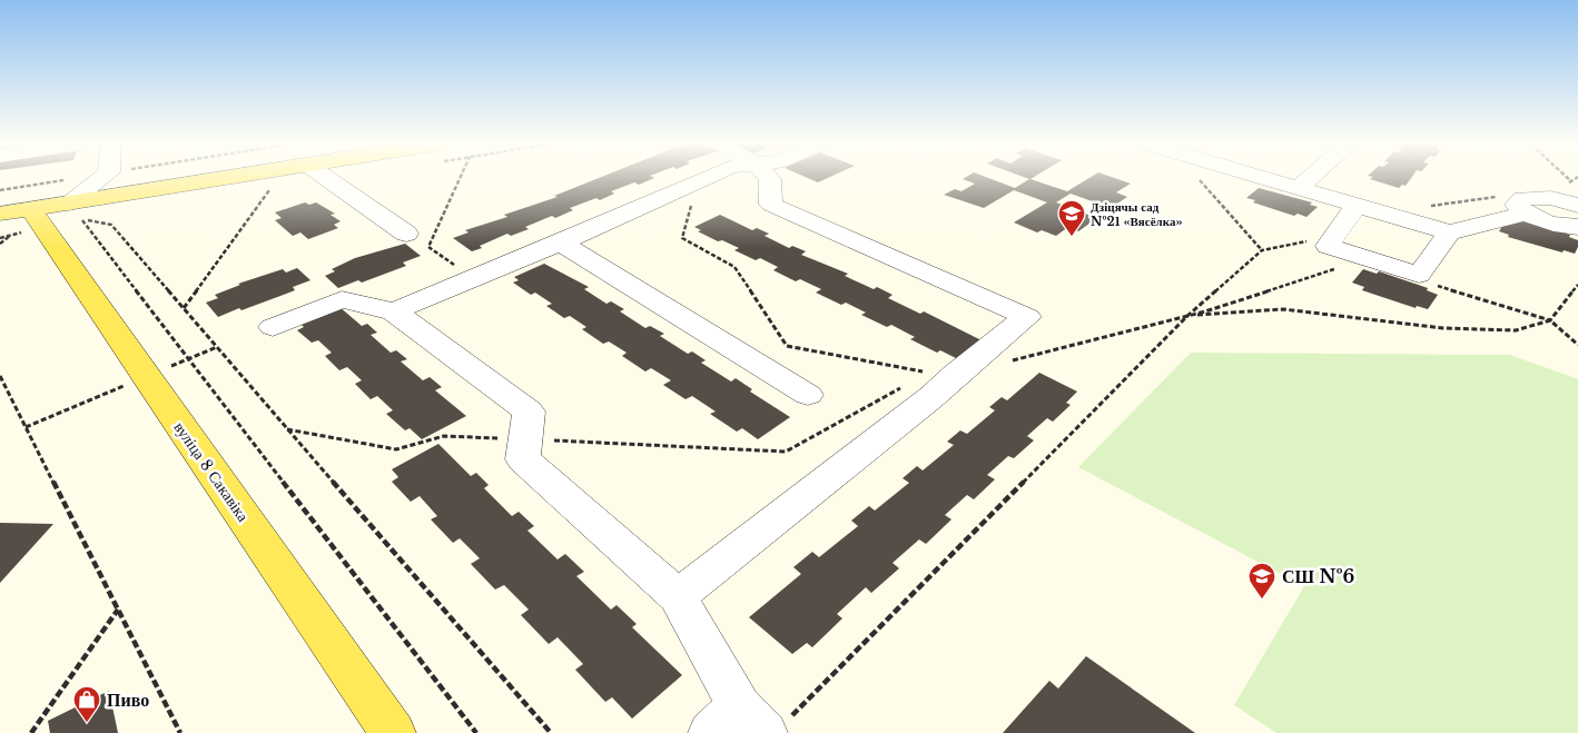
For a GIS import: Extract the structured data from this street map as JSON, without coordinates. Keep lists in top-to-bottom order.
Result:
{
  "streets": {
    "main road": ["вуліца 8 Сакавіка"]
  },
  "places": {
    "school or university": ["Дзіцячы сад №21 «Вясёлка»", "СШ №6"],
    "shop": ["Пиво"]
  }
}
